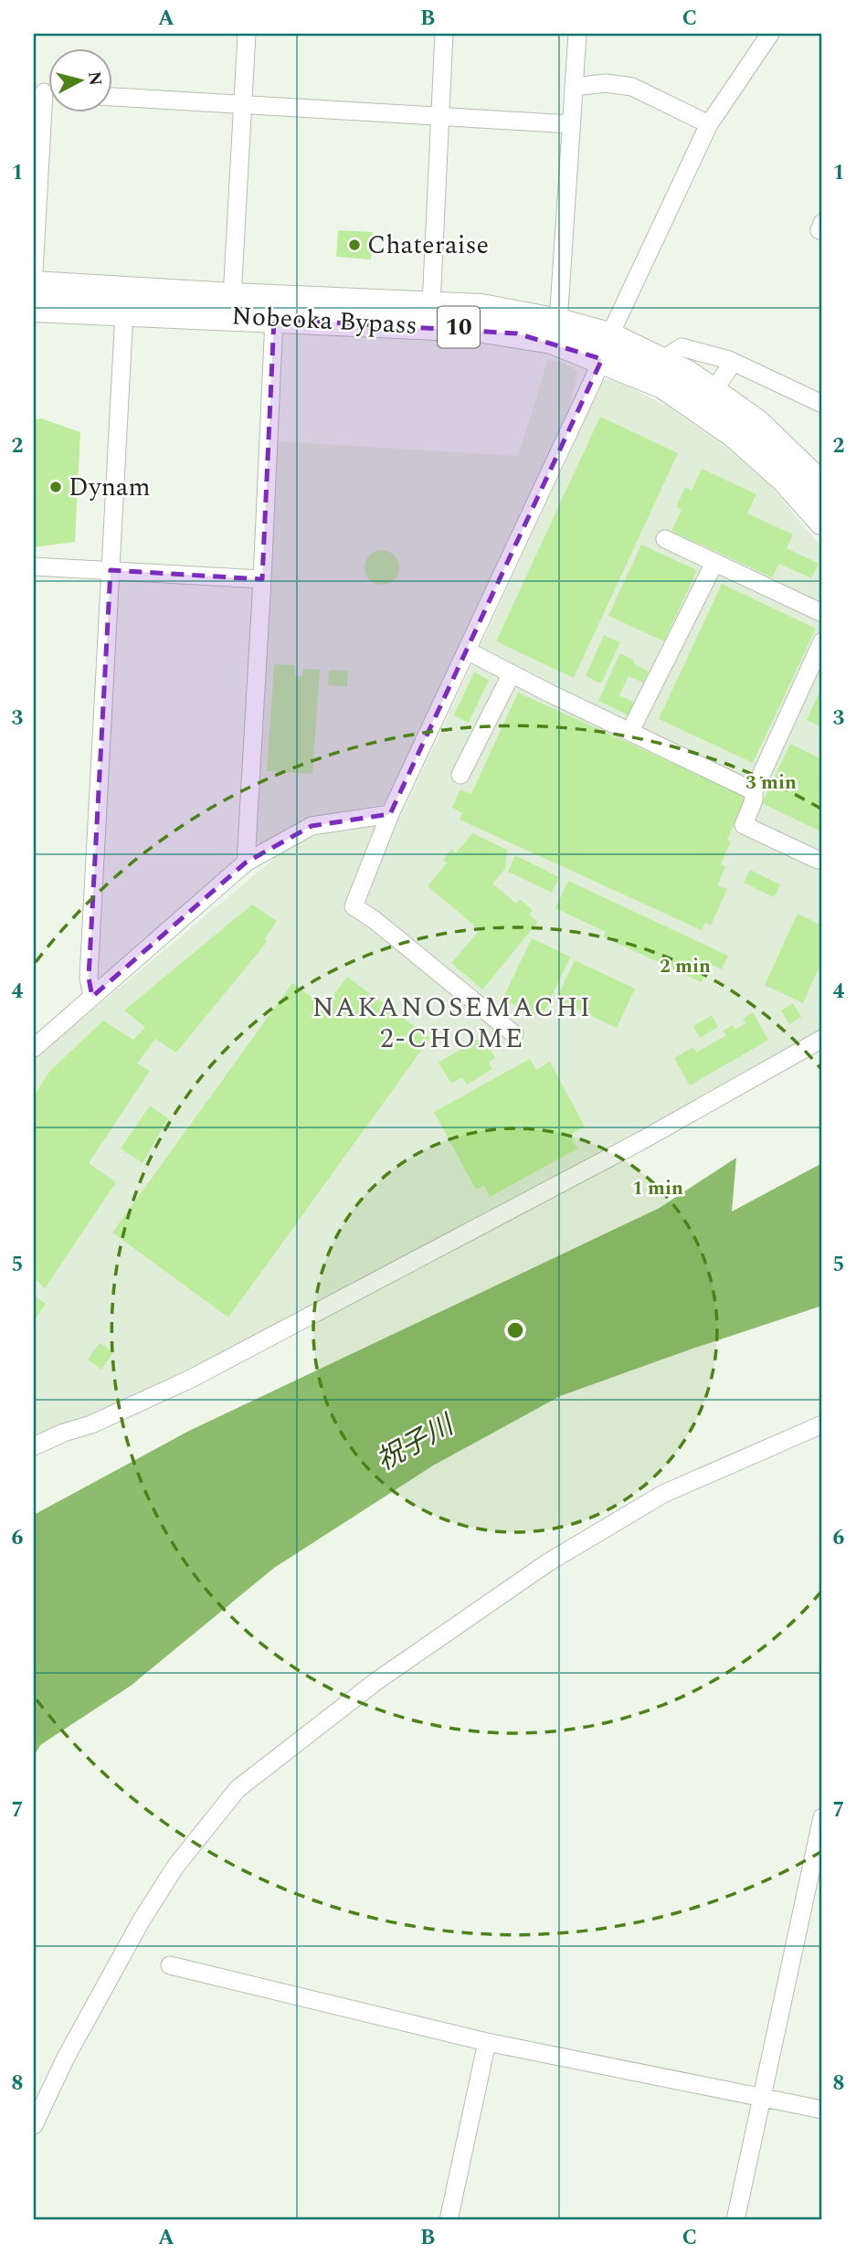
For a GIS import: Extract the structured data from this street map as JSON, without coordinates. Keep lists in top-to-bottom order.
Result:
{
  "streets": {
    "highway": ["Nobeoka Bypass", "10"]
  },
  "districts": ["NAKANOSEMACHI 2-CHOME"],
  "water": ["祝子川"],
  "places": ["Chateraise", "Dynam"],
  "north": "right",
  "grid": {
    "columns": ["A", "B", "C"],
    "rows": [
      "1",
      "2",
      "3",
      "4",
      "5",
      "6",
      "7",
      "8"
    ]
  },
  "rings": ["3 min", "2 min", "1 min"]
}
